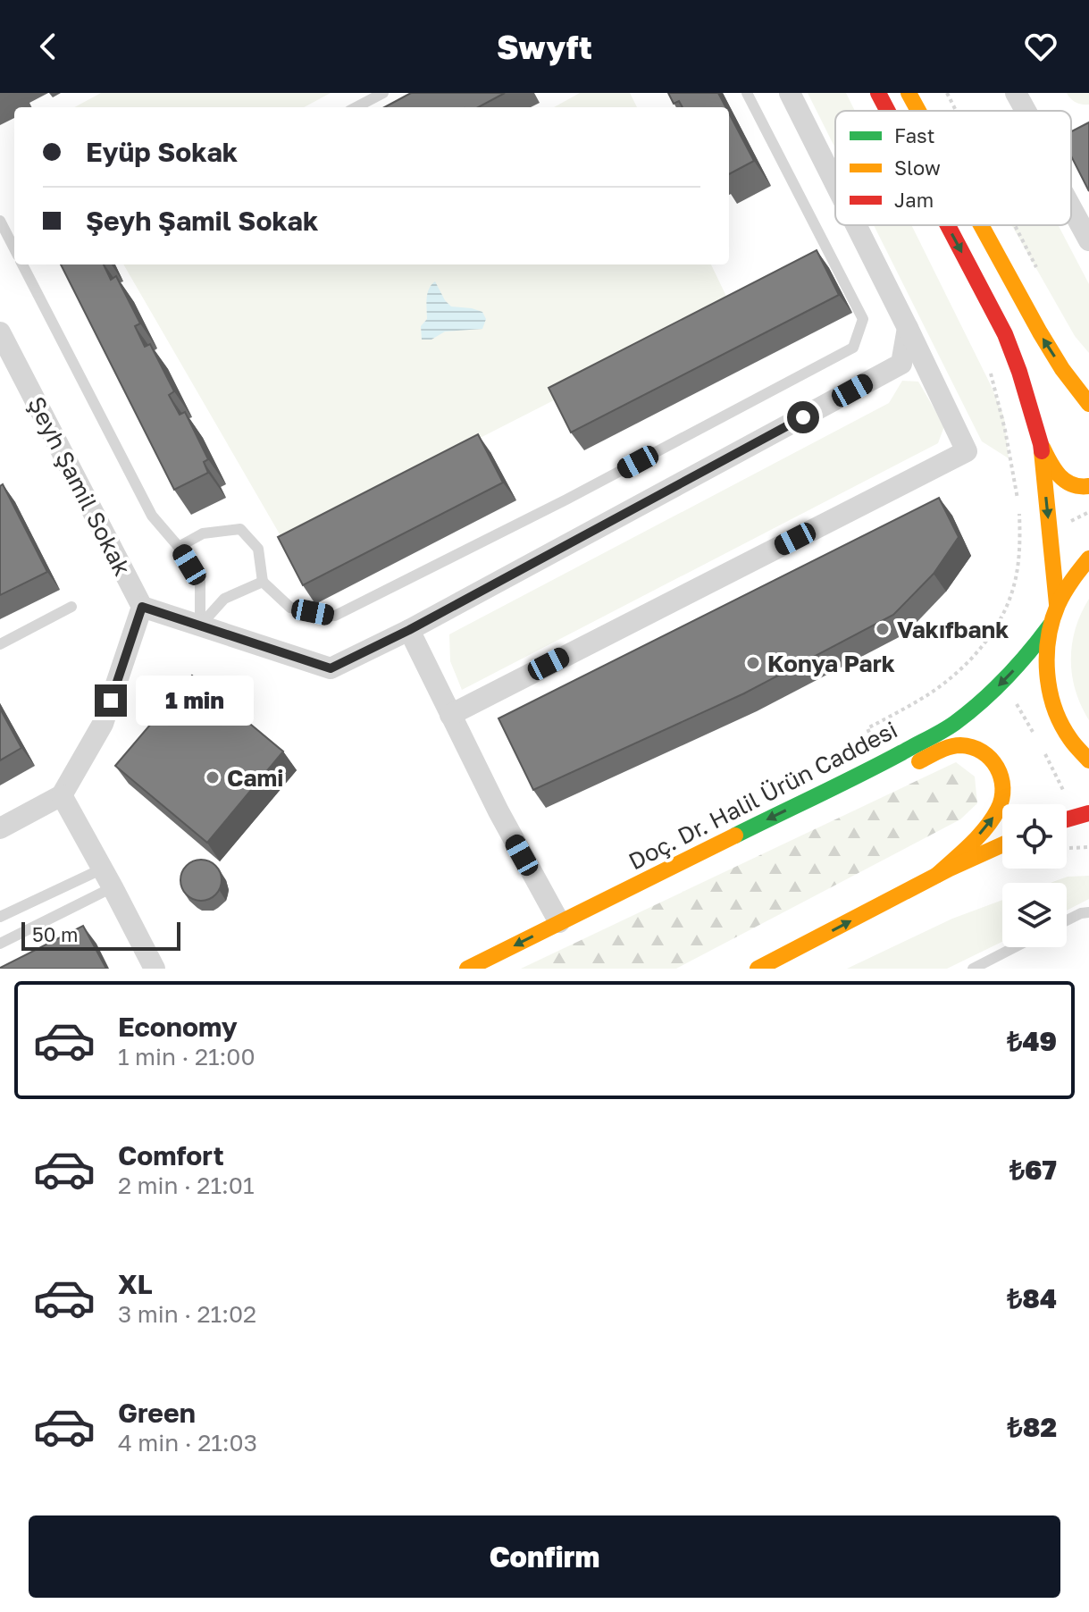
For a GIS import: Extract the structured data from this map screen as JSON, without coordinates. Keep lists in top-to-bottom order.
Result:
{
  "streets": {
    "main road": ["Doç. Dr. Halil Ürün Caddesi"],
    "street": ["Şeyh Şamil Sokak"]
  },
  "places": ["Vakıfbank", "Konya Park", "Cami"],
  "legend": ["Fast", "Slow", "Jam"],
  "scale_bar": "50 m",
  "page": {
    "header": "Swyft",
    "banner": ["Eyüp Sokak", "Şeyh Şamil Sokak"],
    "bubble": "1 min",
    "scale": "50 m",
    "list": [
      {
        "name": "Economy",
        "note": "1 min · 21:00",
        "value": "₺49"
      },
      {
        "name": "Comfort",
        "note": "2 min · 21:01",
        "value": "₺67"
      },
      {
        "name": "XL",
        "note": "3 min · 21:02",
        "value": "₺84"
      },
      {
        "name": "Green",
        "note": "4 min · 21:03",
        "value": "₺82"
      }
    ],
    "buttons": "Confirm"
  }
}
